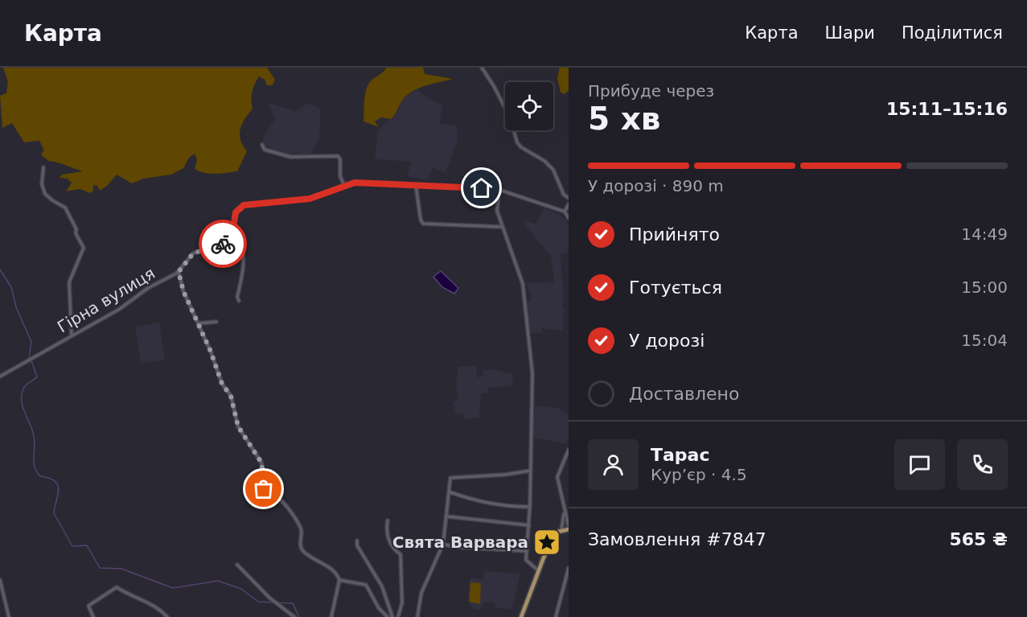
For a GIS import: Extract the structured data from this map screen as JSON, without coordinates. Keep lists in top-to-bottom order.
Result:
{
  "streets": {
    "street": ["Гірна вулиця"]
  },
  "places": {
    "place": ["Свята Варвара"]
  },
  "page": {
    "header": "Карта",
    "nav": ["Карта", "Шари", "Поділитися"],
    "heading": ["5 хв", "Прибуде через", "15:11–15:16"],
    "panel": [
      "Тарас",
      "Кур’єр · 4.5",
      "Замовлення #7847",
      "565 ₴"
    ],
    "bar": "У дорозі · 890 m",
    "list": [
      ["Прийнято", "14:49"],
      ["Готується", "15:00"],
      ["У дорозі", "15:04"],
      "Доставлено"
    ]
  }
}
